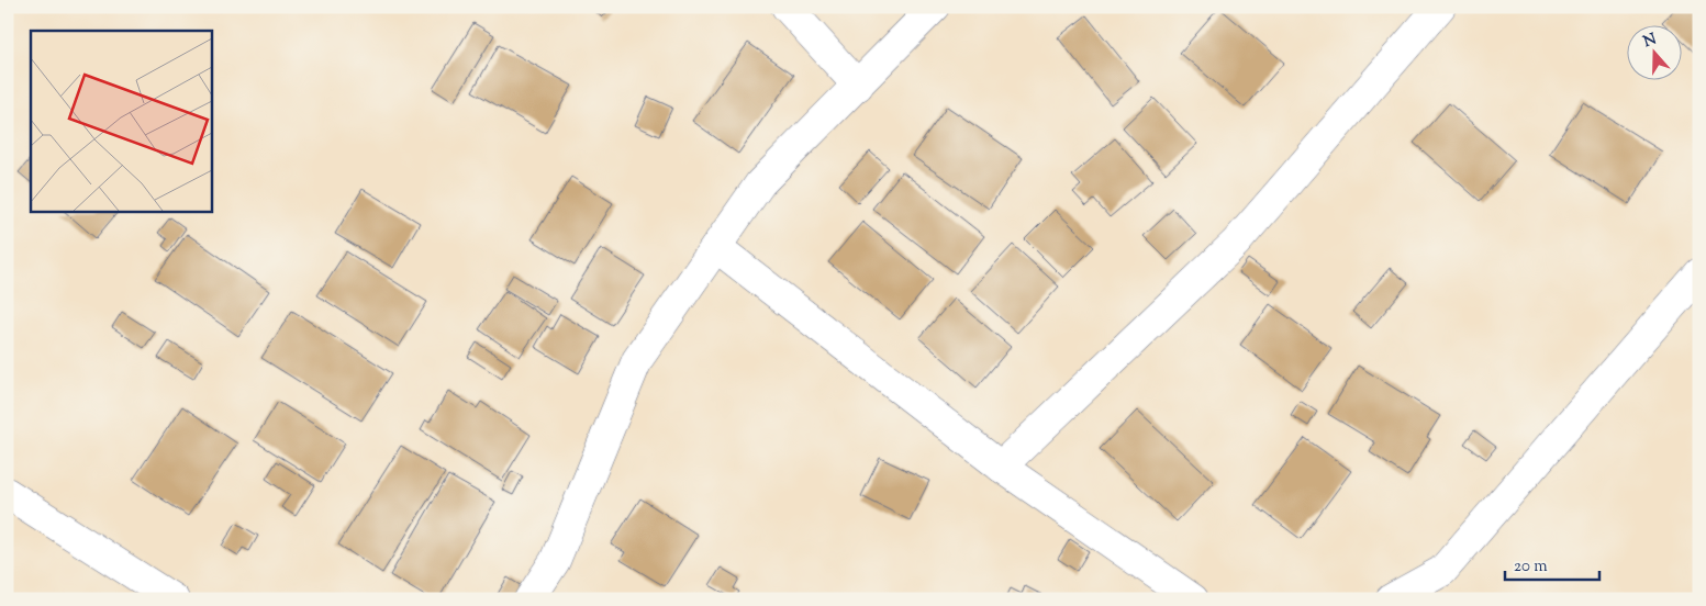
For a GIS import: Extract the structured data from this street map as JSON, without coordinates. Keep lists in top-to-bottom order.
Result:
{
  "scale_bar": "20 m",
  "north": "top"
}
